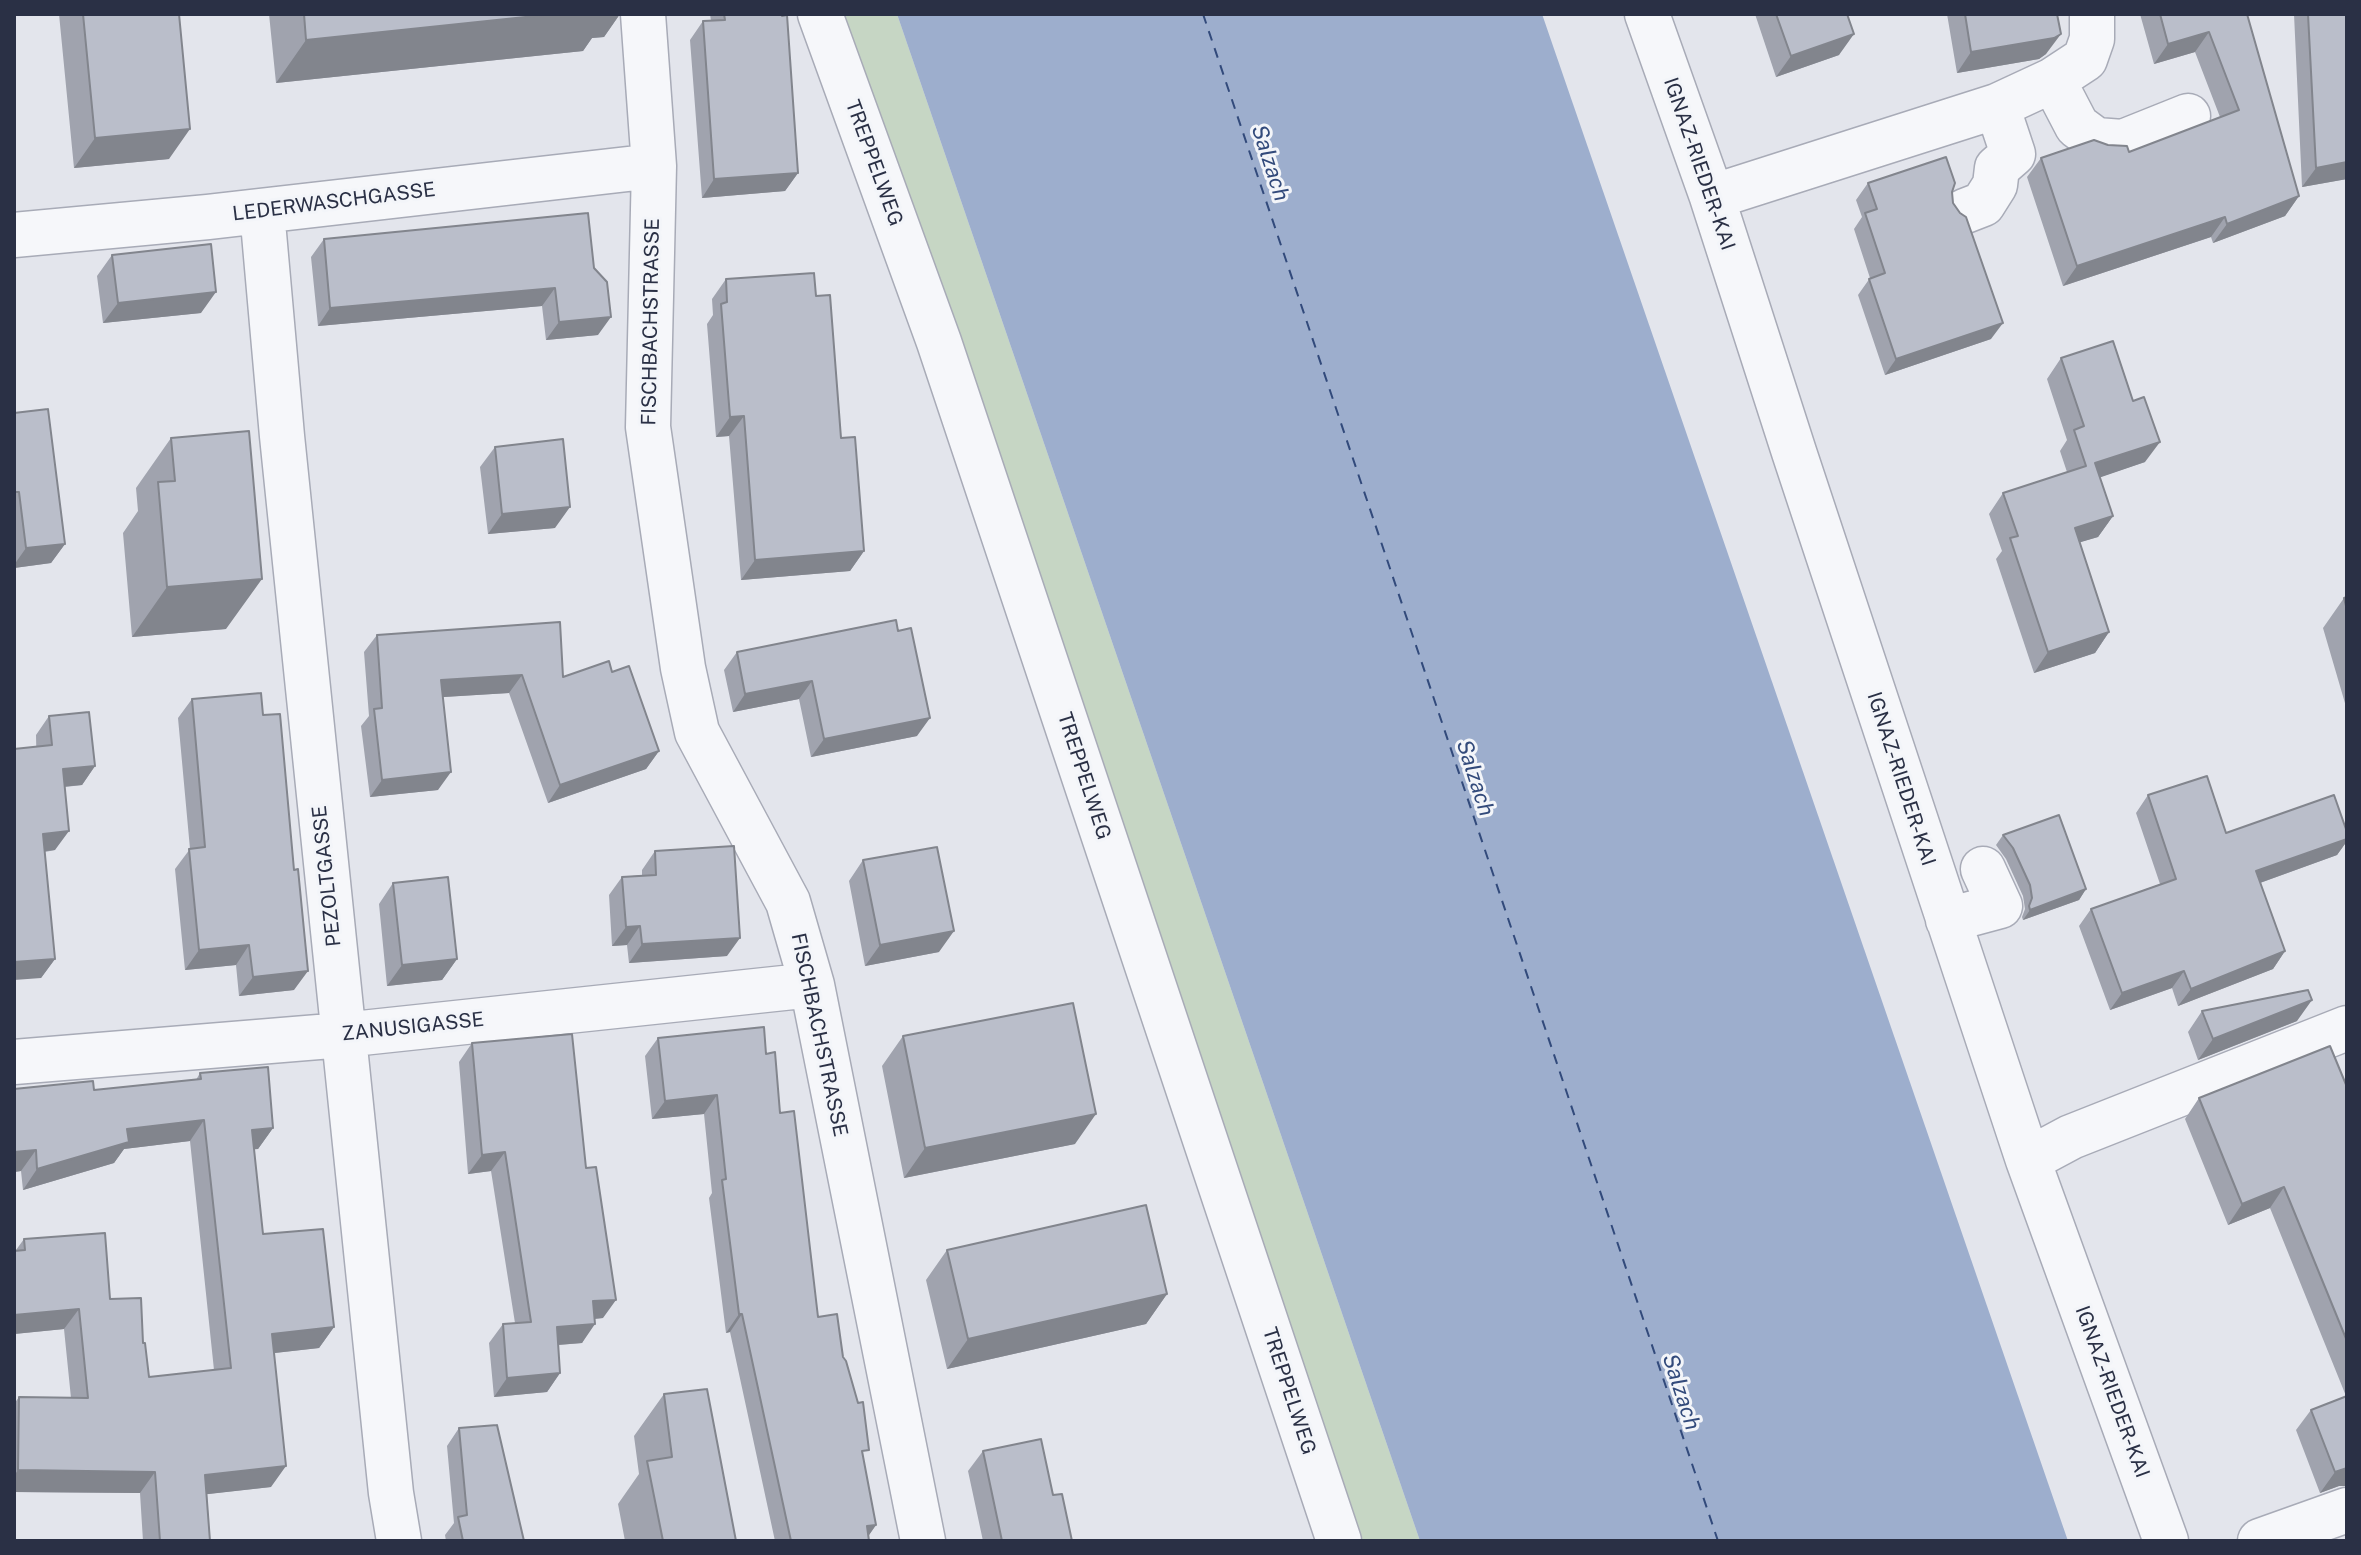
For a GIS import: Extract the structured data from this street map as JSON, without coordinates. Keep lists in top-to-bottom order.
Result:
{
  "streets": {
    "street": [
      "TREPPELWEG",
      "IGNAZ-RIEDER-KAI",
      "LEDERWASCHGASSE",
      "FISCHBACHSTRASSE",
      "PEZOLTGASSE",
      "ZANUSIGASSE"
    ]
  },
  "crossings": [
    ["LEDERWASCHGASSE", "FISCHBACHSTRASSE"],
    ["LEDERWASCHGASSE", "PEZOLTGASSE"],
    ["FISCHBACHSTRASSE", "ZANUSIGASSE"],
    ["PEZOLTGASSE", "ZANUSIGASSE"]
  ],
  "water": ["Salzach"]
}
